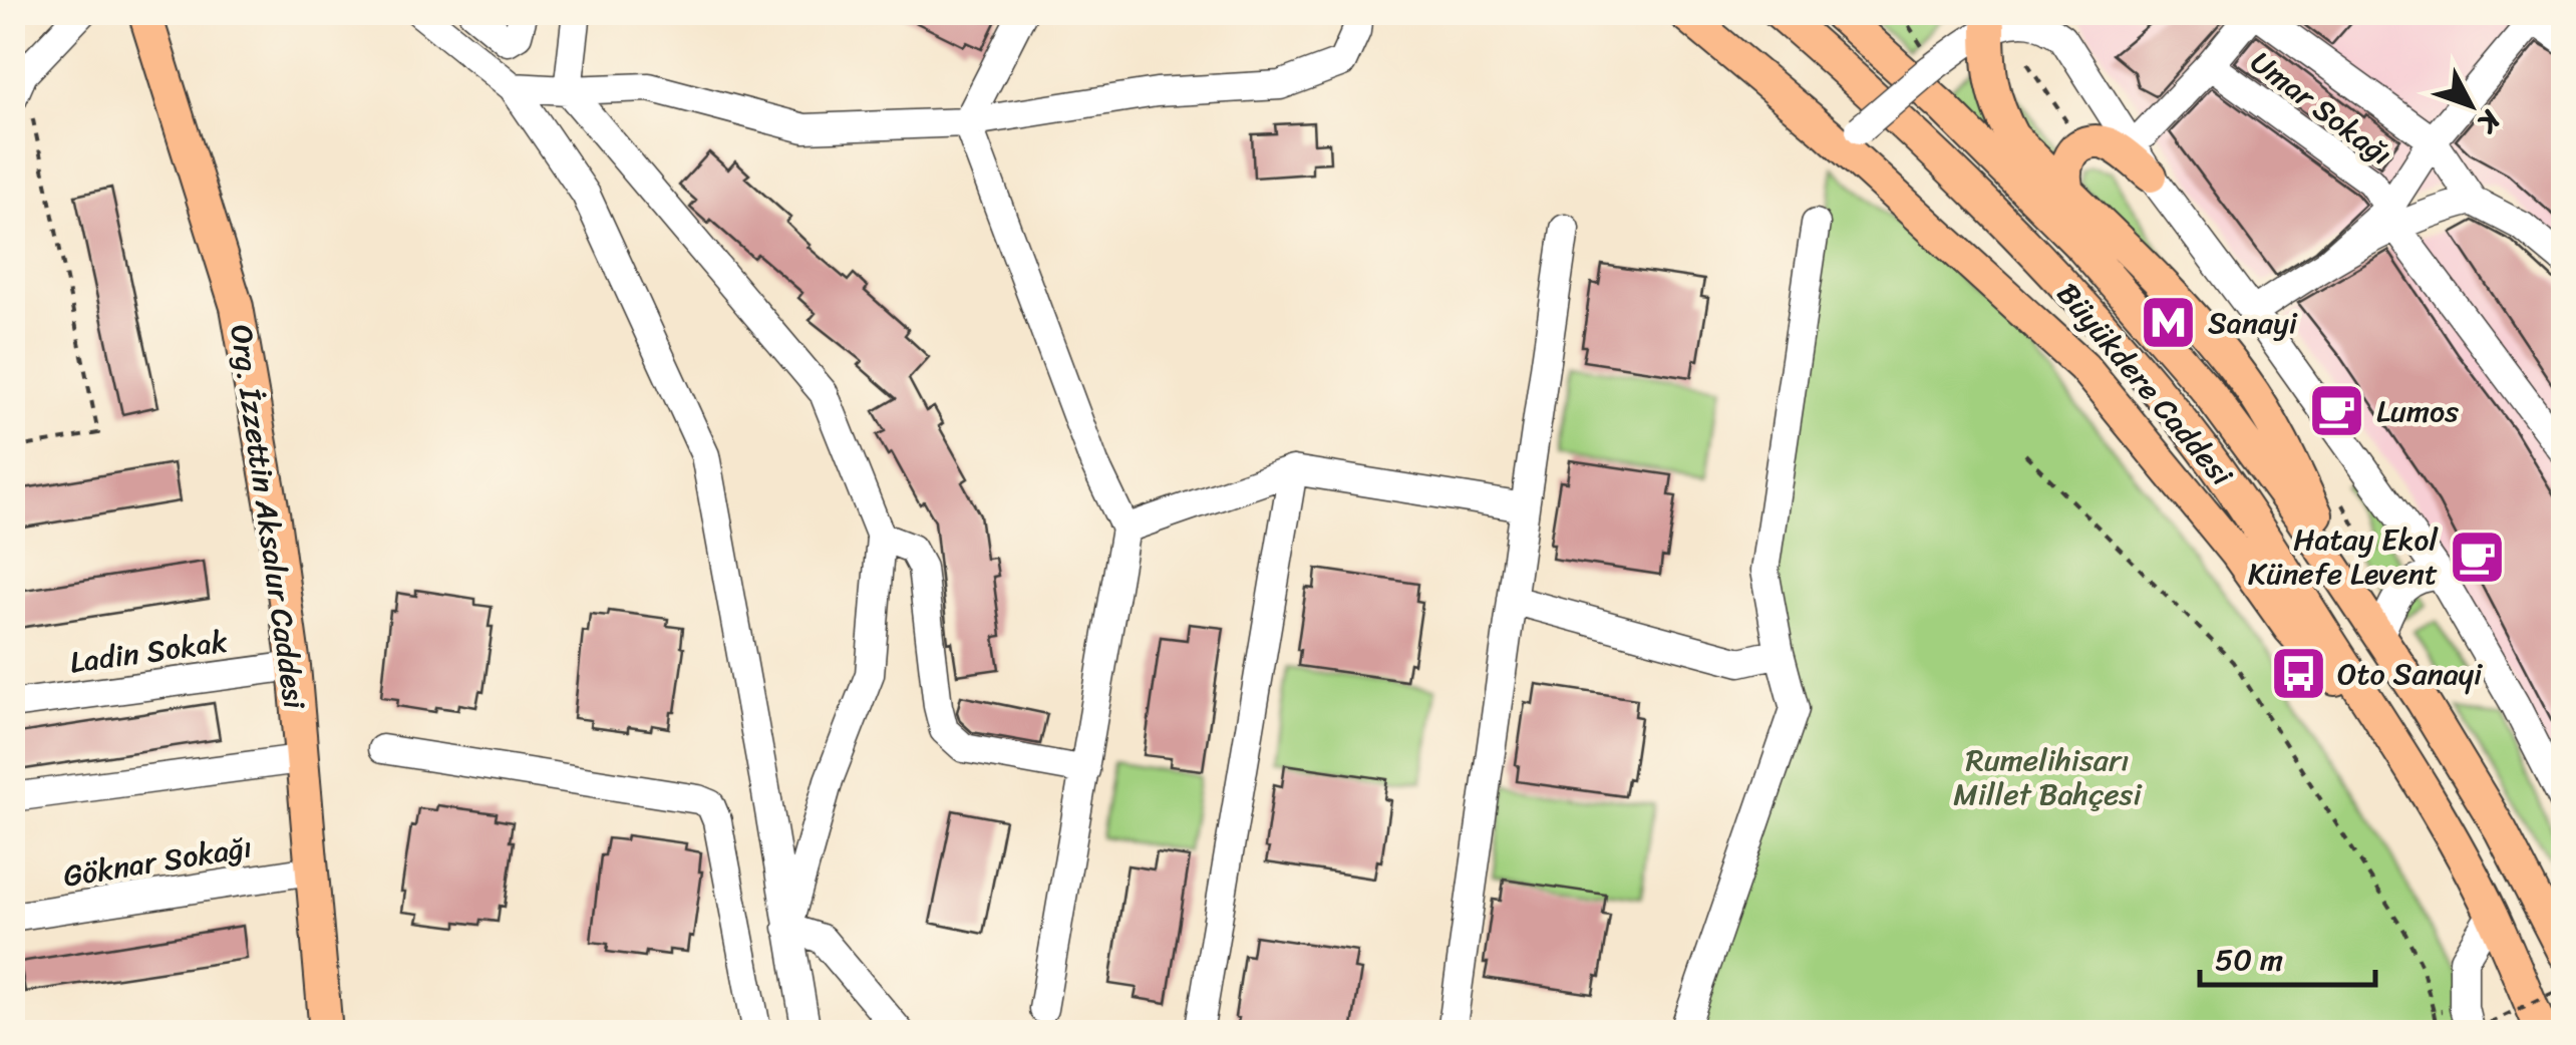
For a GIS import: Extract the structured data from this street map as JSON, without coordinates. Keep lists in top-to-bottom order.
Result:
{
  "streets": {
    "main road": ["Büyükdere Caddesi", "Org. İzzettin Aksalur Caddesi"],
    "street": ["Umar Sokağı", "Ladin Sokak", "Göknar Sokağı"]
  },
  "crossings": [
    ["Org. İzzettin Aksalur Caddesi", "Ladin Sokak"],
    ["Org. İzzettin Aksalur Caddesi", "Göknar Sokağı"]
  ],
  "parks": ["Rumelihisarı Millet Bahçesi"],
  "places": {
    "metro station": ["Sanayi"],
    "cafe": ["Lumos", "Hatay Ekol Künefe Levent"],
    "bus stop": ["Oto Sanayi"]
  },
  "scale_bar": "50 m",
  "north": "bottom right"
}
